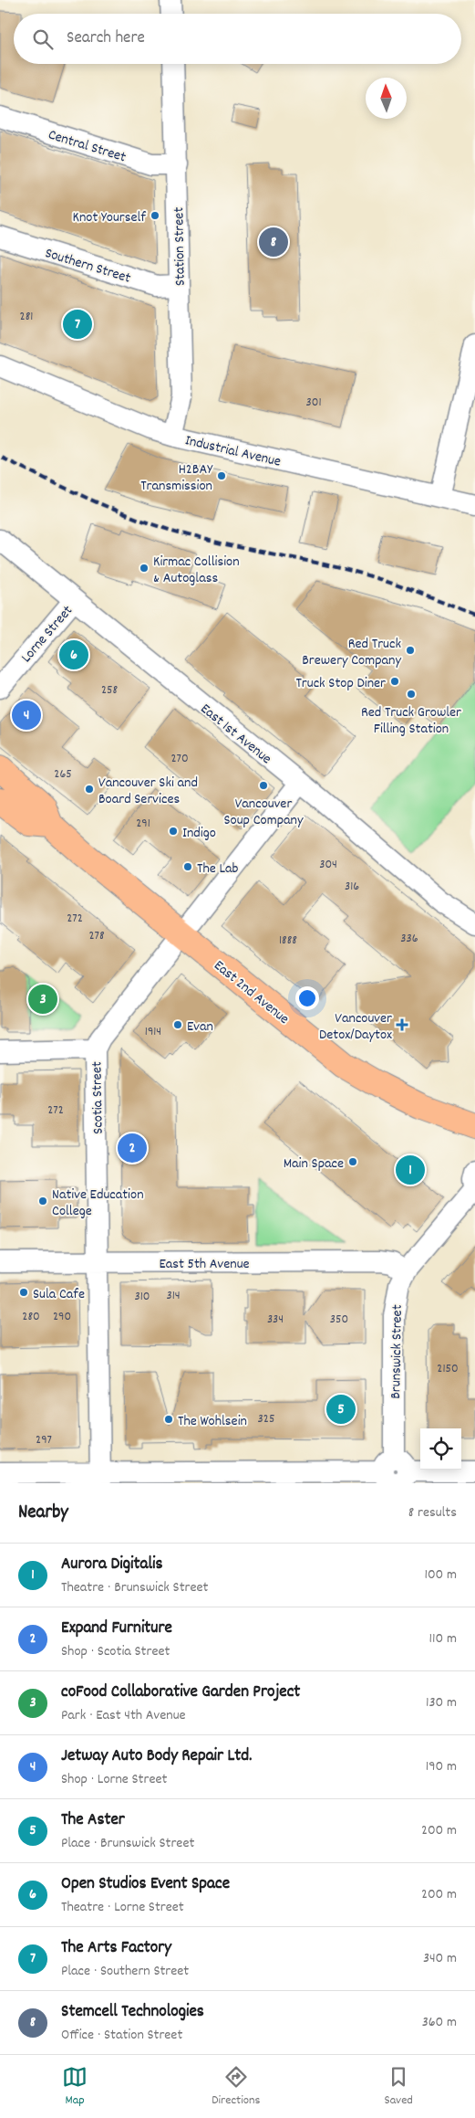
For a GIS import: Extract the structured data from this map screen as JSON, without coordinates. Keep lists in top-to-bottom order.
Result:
{
  "streets": {
    "main road": ["East 2nd Avenue"],
    "street": [
      "Central Street",
      "Station Street",
      "Southern Street",
      "Industrial Avenue",
      "Lorne Street",
      "East 1st Avenue",
      "Scotia Street",
      "East 5th Avenue",
      "Brunswick Street"
    ]
  },
  "crossings": [
    ["Central Street", "Station Street"],
    ["Station Street", "Southern Street"],
    ["Station Street", "Industrial Avenue"],
    ["Lorne Street", "East 1st Avenue"],
    ["East 1st Avenue", "Scotia Street"],
    ["East 2nd Avenue", "Scotia Street"],
    ["Scotia Street", "East 5th Avenue"],
    ["East 5th Avenue", "Brunswick Street"]
  ],
  "places": {
    "other": [
      "Knot Yourself",
      "H2BAY Transmission",
      "Kirmac Collision & Autoglass",
      "Red Truck Brewery Company",
      "Truck Stop Diner",
      "Red Truck Growler Filling Station",
      "Vancouver Soup Company",
      "Vancouver Ski and Board Services",
      "Indigo",
      "The Lab",
      "Evan",
      "Main Space",
      "Native Education College",
      "Sula Cafe",
      "The Wohlsein"
    ],
    "health": ["Vancouver Detox/Daytox"]
  },
  "house_numbers": [
    "281",
    "301",
    "258",
    "270",
    "265",
    "291",
    "304",
    "316",
    "272",
    "278",
    "336",
    "1888",
    "1914",
    "272",
    "314",
    "310",
    "280",
    "290",
    "334",
    "350",
    "2150",
    "325",
    "297"
  ],
  "north": "top",
  "page": {
    "search": "Search here",
    "pins": [
      "8",
      "7",
      "6",
      "4",
      "3",
      "2",
      "1",
      "5"
    ],
    "heading": ["Nearby", "8 results"],
    "list": [
      {
        "mark": "1",
        "name": "Aurora Digitalis",
        "note": "Theatre · Brunswick Street",
        "value": "100 m"
      },
      {
        "mark": "2",
        "name": "Expand Furniture",
        "note": "Shop · Scotia Street",
        "value": "110 m"
      },
      {
        "mark": "3",
        "name": "coFood Collaborative Garden Project",
        "note": "Park · East 4th Avenue",
        "value": "130 m"
      },
      {
        "mark": "4",
        "name": "Jetway Auto Body Repair Ltd.",
        "note": "Shop · Lorne Street",
        "value": "190 m"
      },
      {
        "mark": "5",
        "name": "The Aster",
        "note": "Place · Brunswick Street",
        "value": "200 m"
      },
      {
        "mark": "6",
        "name": "Open Studios Event Space",
        "note": "Theatre · Lorne Street",
        "value": "200 m"
      },
      {
        "mark": "7",
        "name": "The Arts Factory",
        "note": "Place · Southern Street",
        "value": "340 m"
      },
      {
        "mark": "8",
        "name": "Stemcell Technologies",
        "note": "Office · Station Street",
        "value": "360 m"
      }
    ],
    "nav": ["Map", "Directions", "Saved"]
  }
}
